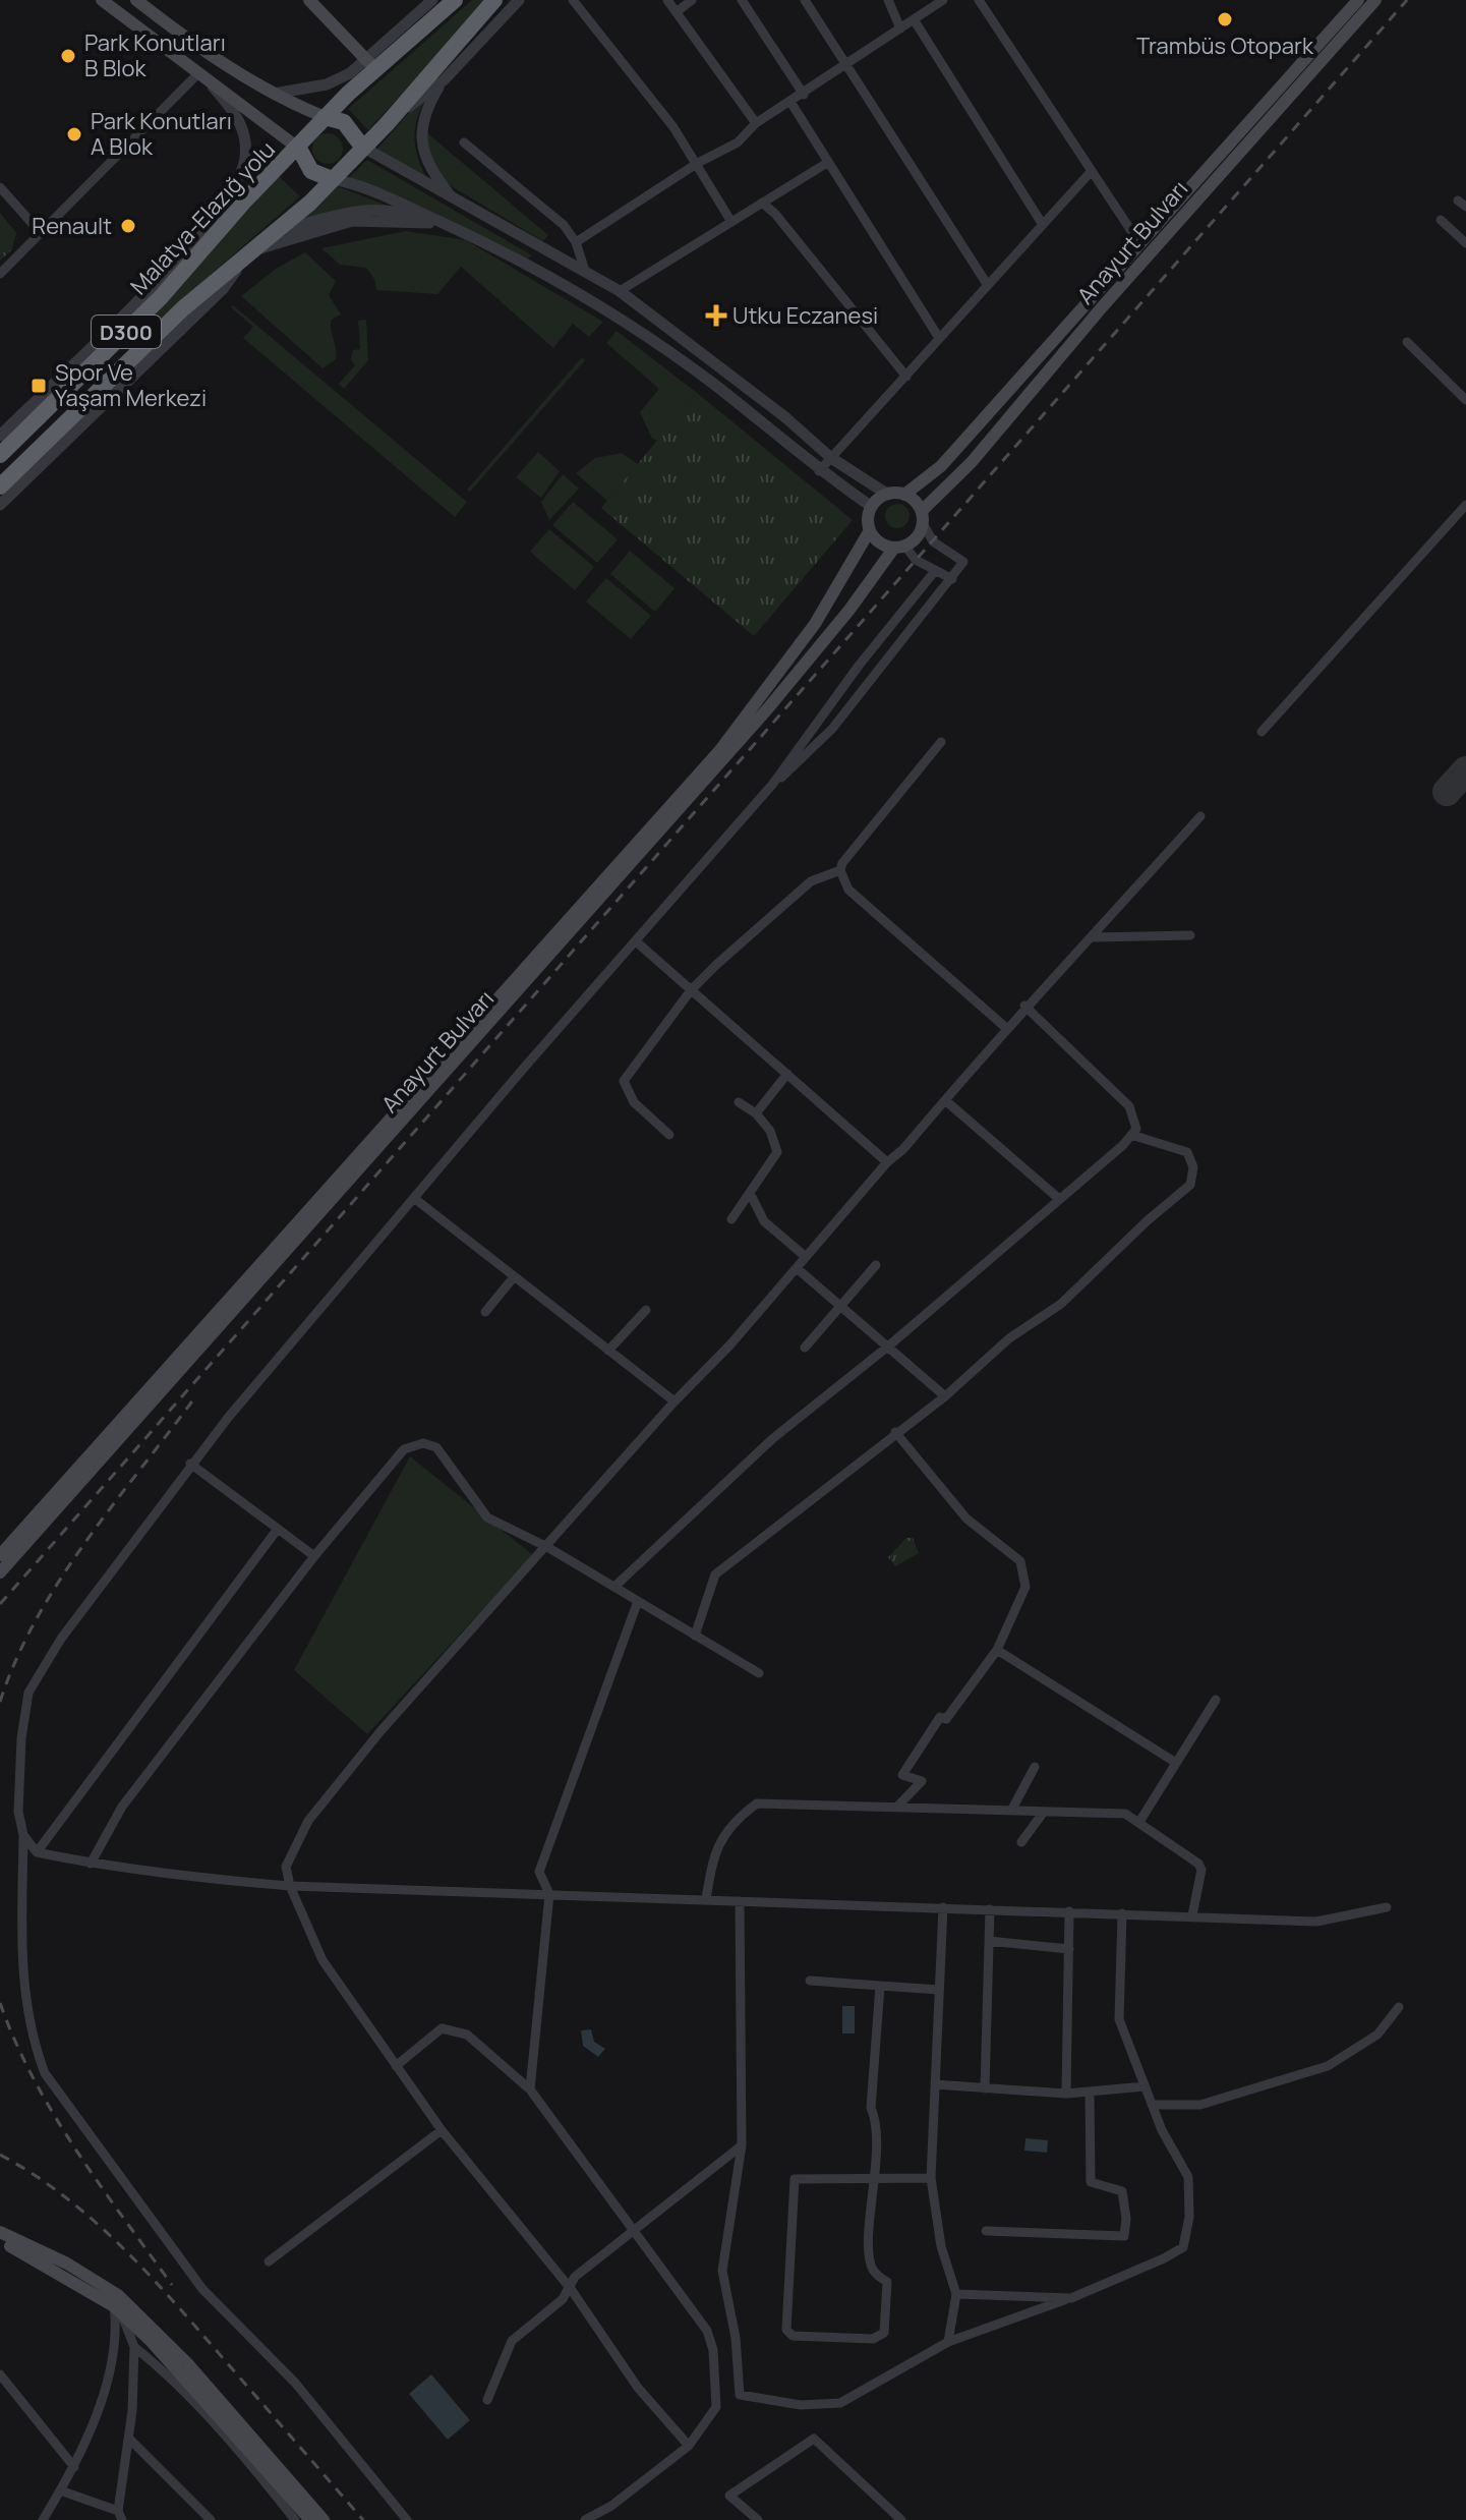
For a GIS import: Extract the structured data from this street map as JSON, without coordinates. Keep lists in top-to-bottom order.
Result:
{
  "streets": {
    "highway": ["Malatya-Elazığ yolu", "D300"],
    "main road": ["Anayurt Bulvarı"]
  },
  "places": {
    "other": [
      "Trambüs Otopark",
      "Park Konutları B Blok",
      "Park Konutları A Blok",
      "Renault"
    ],
    "health": ["Utku Eczanesi"],
    "transit": ["Spor Ve Yaşam Merkezi"]
  }
}
